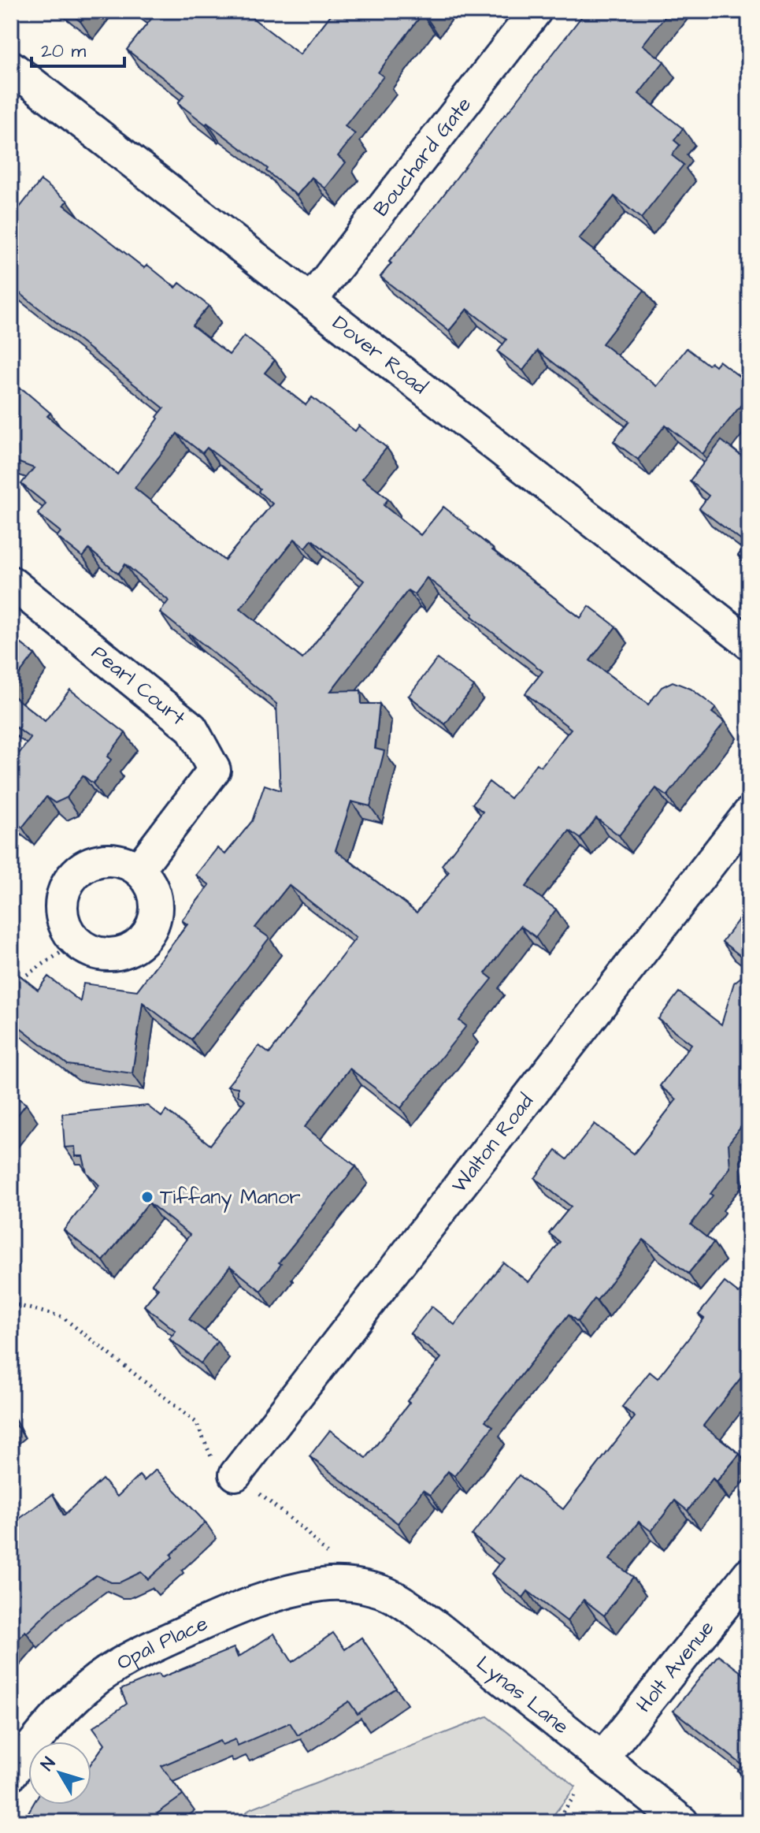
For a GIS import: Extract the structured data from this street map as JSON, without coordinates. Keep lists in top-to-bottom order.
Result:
{
  "streets": {
    "street": [
      "Bouchard Gate",
      "Dover Road",
      "Pearl Court",
      "Walton Road",
      "Opal Place",
      "Holt Avenue",
      "Lynas Lane"
    ]
  },
  "crossings": [
    ["Bouchard Gate", "Dover Road"],
    ["Opal Place", "Lynas Lane"],
    ["Holt Avenue", "Lynas Lane"]
  ],
  "places": ["Tiffany Manor"],
  "scale_bar": "20 m",
  "north": "top left"
}
